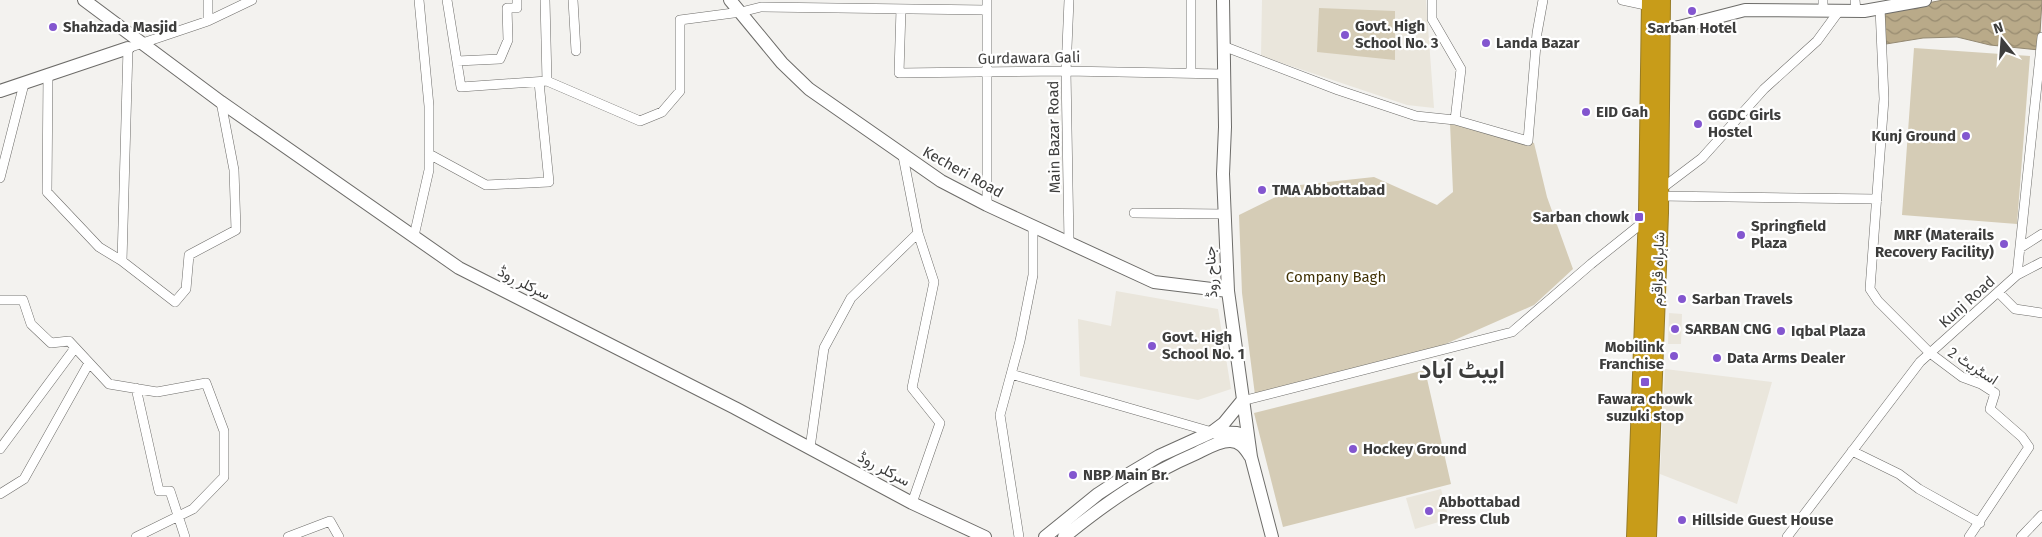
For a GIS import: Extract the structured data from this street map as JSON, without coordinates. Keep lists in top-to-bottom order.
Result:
{
  "streets": {
    "highway": ["شاہراہ قراقرم"],
    "main road": ["Kecheri Road", "جناح روڈ", "سرکلر روڈ"],
    "street": [
      "Gurdawara Gali",
      "Main Bazar Road",
      "Kunj Road",
      "اسٹریٹ 2"
    ]
  },
  "crossings": [
    ["Gurdawara Gali", "Main Bazar Road"],
    ["Gurdawara Gali", "جناح روڈ"],
    ["Main Bazar Road", "Kecheri Road"],
    ["Kecheri Road", "جناح روڈ"],
    ["Kunj Road", "اسٹریٹ 2"]
  ],
  "districts": ["ایبٹ آباد"],
  "parks": ["Company Bagh"],
  "places": {
    "other": [
      "Sarban Hotel",
      "Shahzada Masjid",
      "Govt. High School No. 3",
      "Landa Bazar",
      "EID Gah",
      "GGDC Girls Hostel",
      "Kunj Ground",
      "TMA Abbottabad",
      "Springfield Plaza",
      "MRF (Materails Recovery Facility)",
      "Sarban Travels",
      "SARBAN CNG",
      "Iqbal Plaza",
      "Govt. High School No. 1",
      "Mobilink Franchise",
      "Data Arms Dealer",
      "Hockey Ground",
      "NBP Main Br.",
      "Abbottabad Press Club",
      "Hillside Guest House"
    ],
    "transit": ["Sarban chowk", "Fawara chowk suzuki stop"]
  },
  "north": "top"
}
